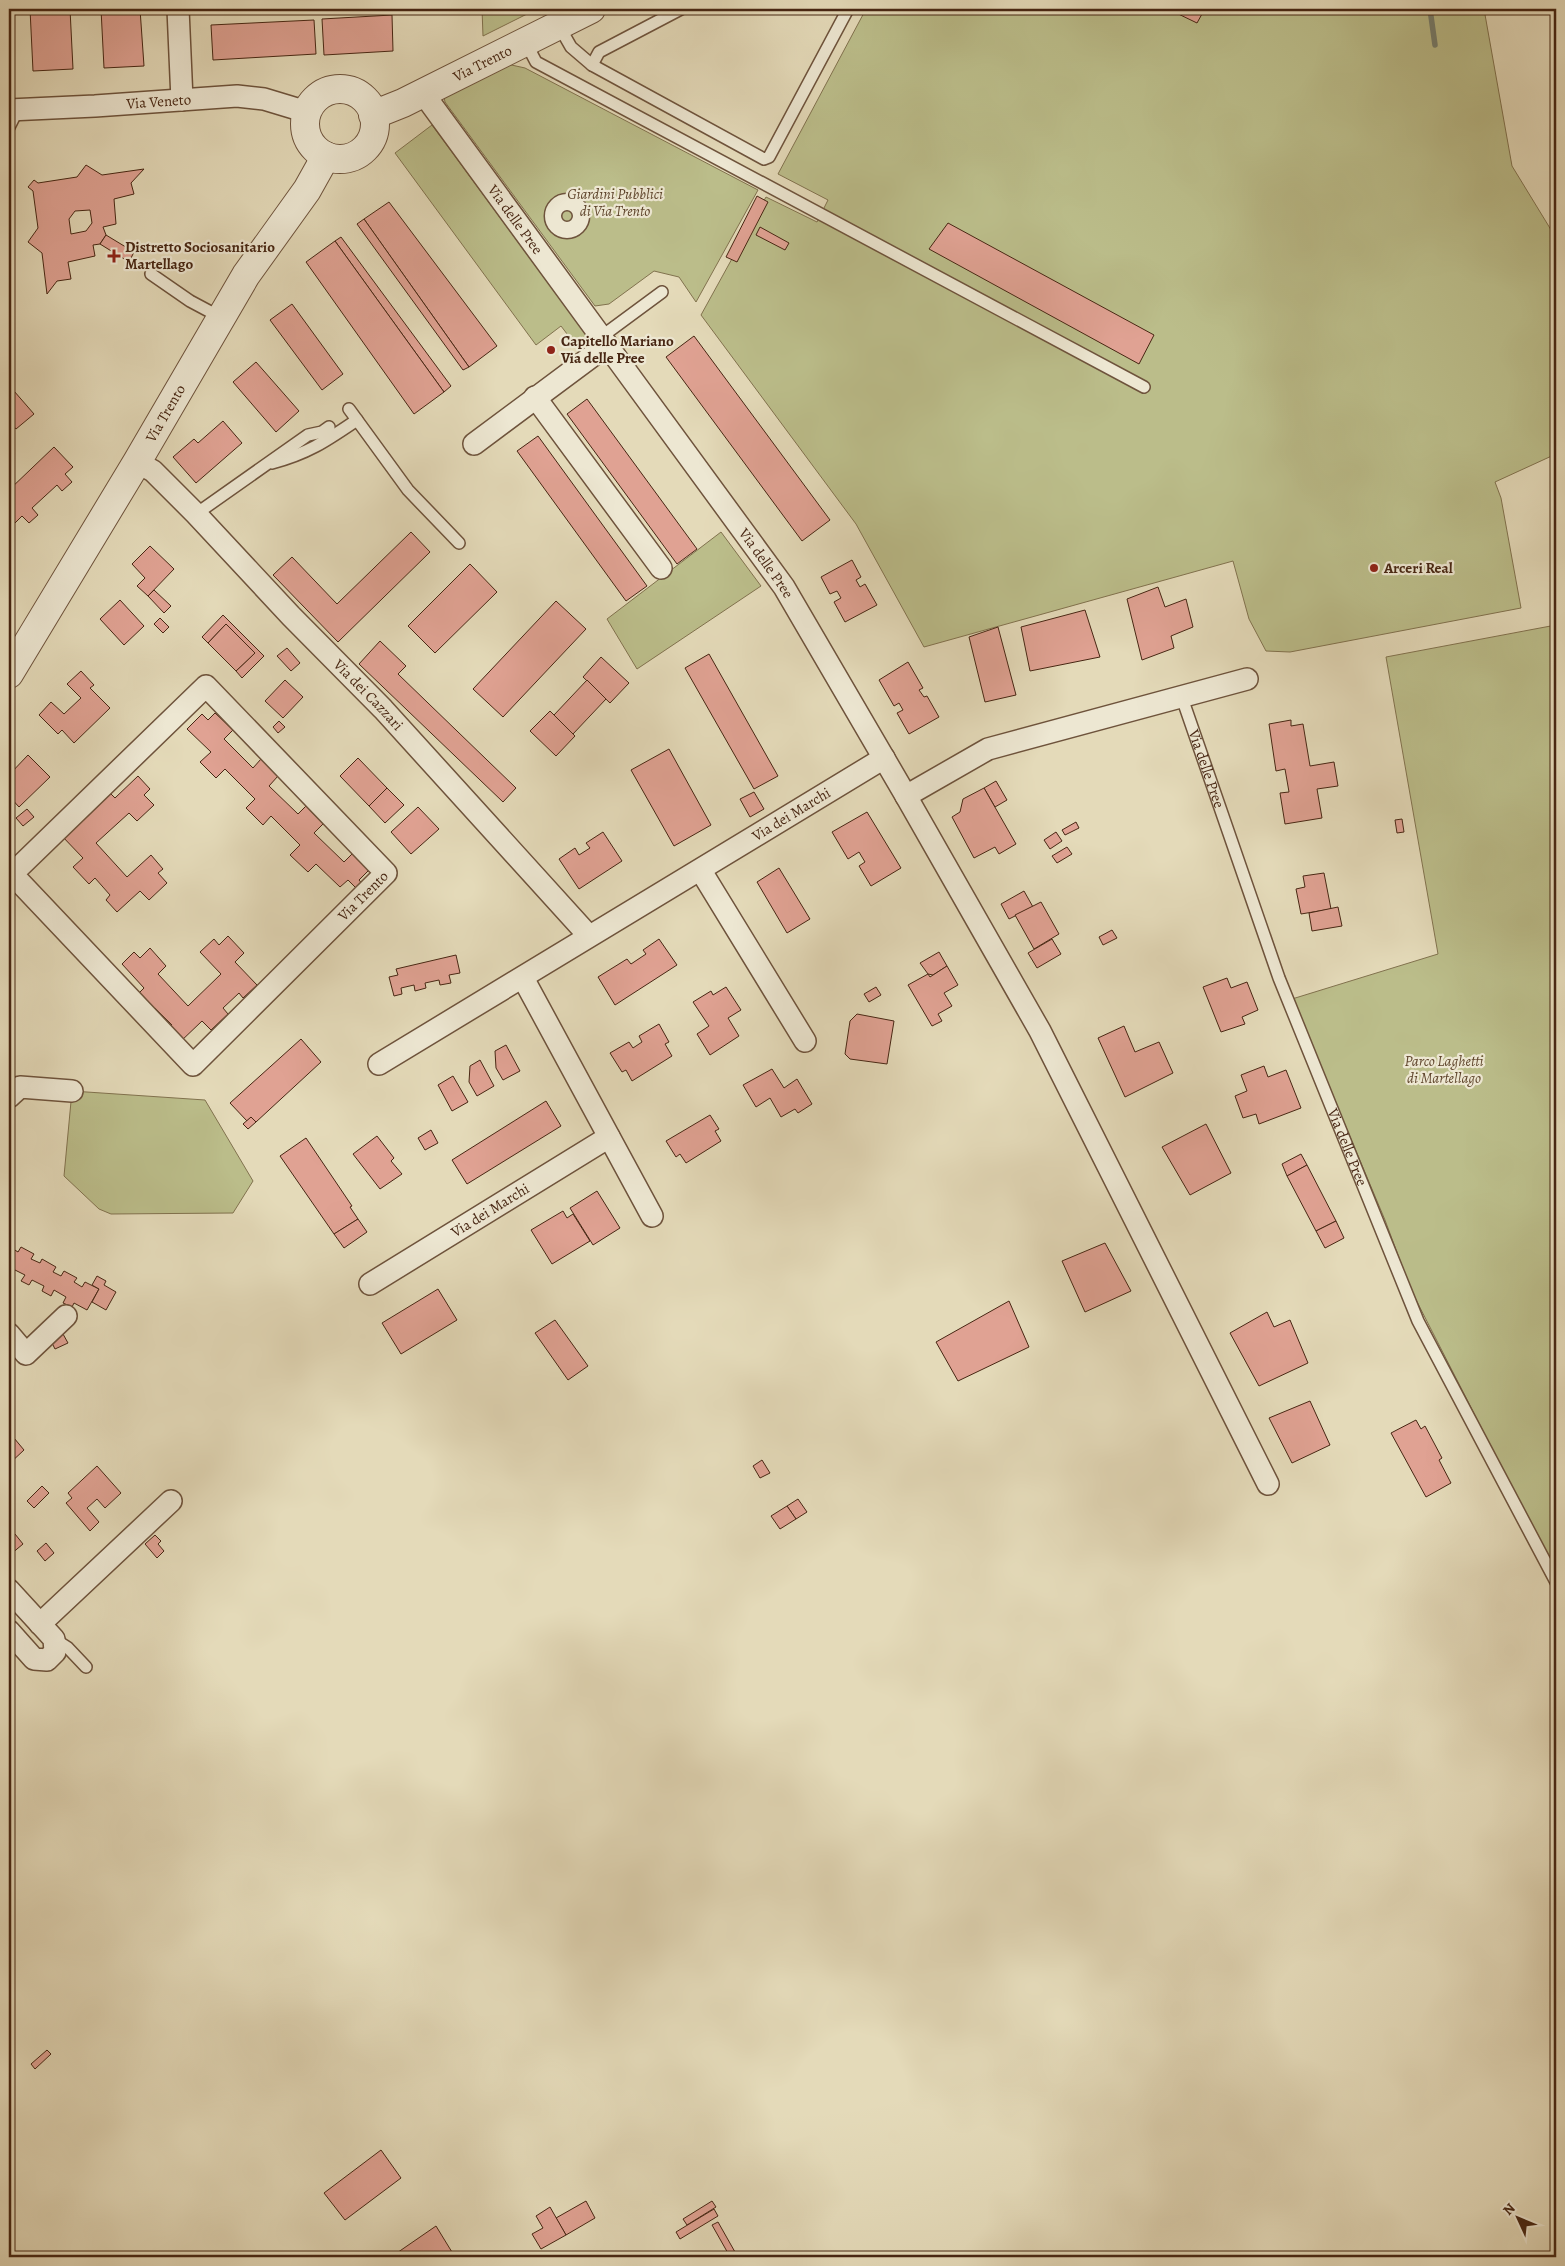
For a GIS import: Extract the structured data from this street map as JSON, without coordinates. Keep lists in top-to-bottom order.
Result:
{
  "streets": {
    "street": [
      "Via Trento",
      "Via Veneto",
      "Via delle Pree",
      "Via dei Cazzari",
      "Via dei Marchi"
    ]
  },
  "crossings": [
    ["Via Trento", "Via Veneto"],
    ["Via Trento", "Via delle Pree"],
    ["Via Trento", "Via dei Cazzari"],
    ["Via delle Pree", "Via dei Marchi"],
    ["Via dei Cazzari", "Via dei Marchi"]
  ],
  "parks": ["Giardini Pubblici di Via Trento", "Parco Laghetti di Martellago"],
  "places": {
    "health": ["Distretto Sociosanitario Martellago"],
    "other": ["Capitello Mariano Via delle Pree", "Arceri Real"]
  },
  "north": "top left"
}
